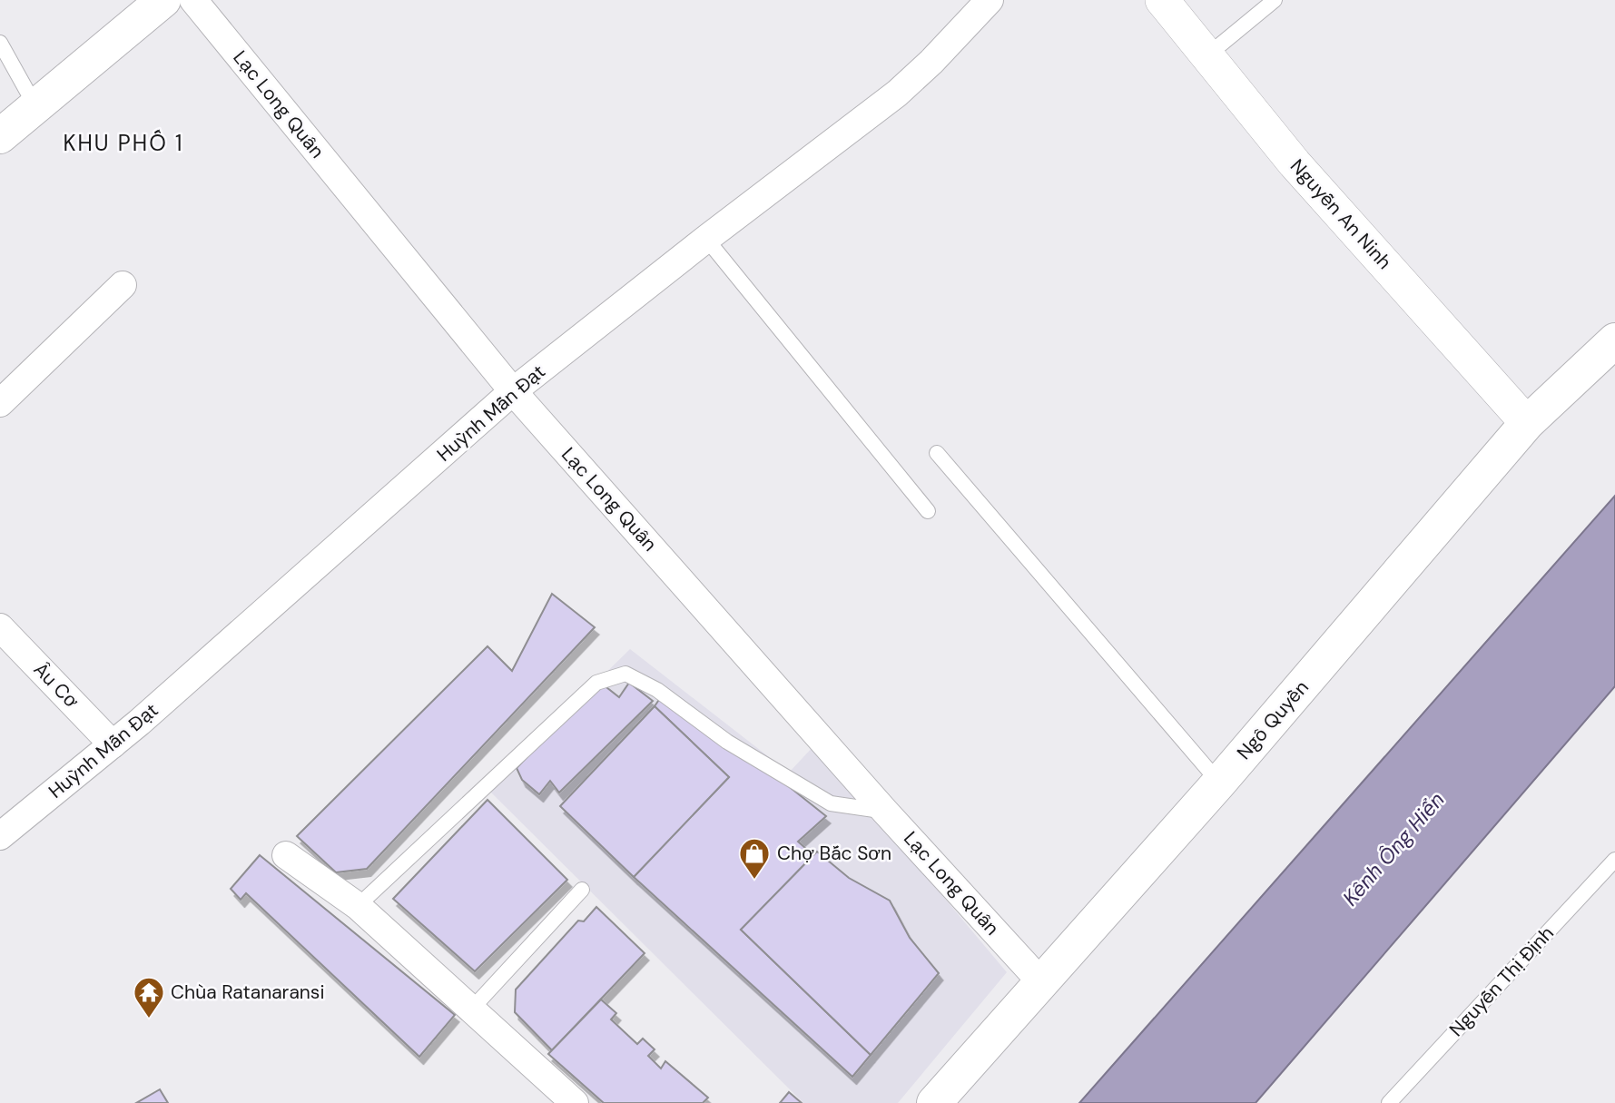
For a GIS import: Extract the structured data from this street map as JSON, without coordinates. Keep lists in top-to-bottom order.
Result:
{
  "streets": {
    "main road": ["Ngô Quyền"],
    "street": [
      "Lạc Long Quân",
      "Nguyễn An Ninh",
      "Huỳnh Mẫn Đạt",
      "Âu Cơ"
    ],
    "lane": ["Nguyễn Thị Định"]
  },
  "crossings": [
    ["Lạc Long Quân", "Huỳnh Mẫn Đạt"],
    ["Lạc Long Quân", "Ngô Quyền"],
    ["Nguyễn An Ninh", "Ngô Quyền"],
    ["Huỳnh Mẫn Đạt", "Âu Cơ"]
  ],
  "districts": ["KHU PHỐ 1"],
  "water": ["Kênh Ông Hiển"],
  "places": {
    "shop": ["Chợ Bắc Sơn"],
    "temple": ["Chùa Ratanaransi"]
  }
}
